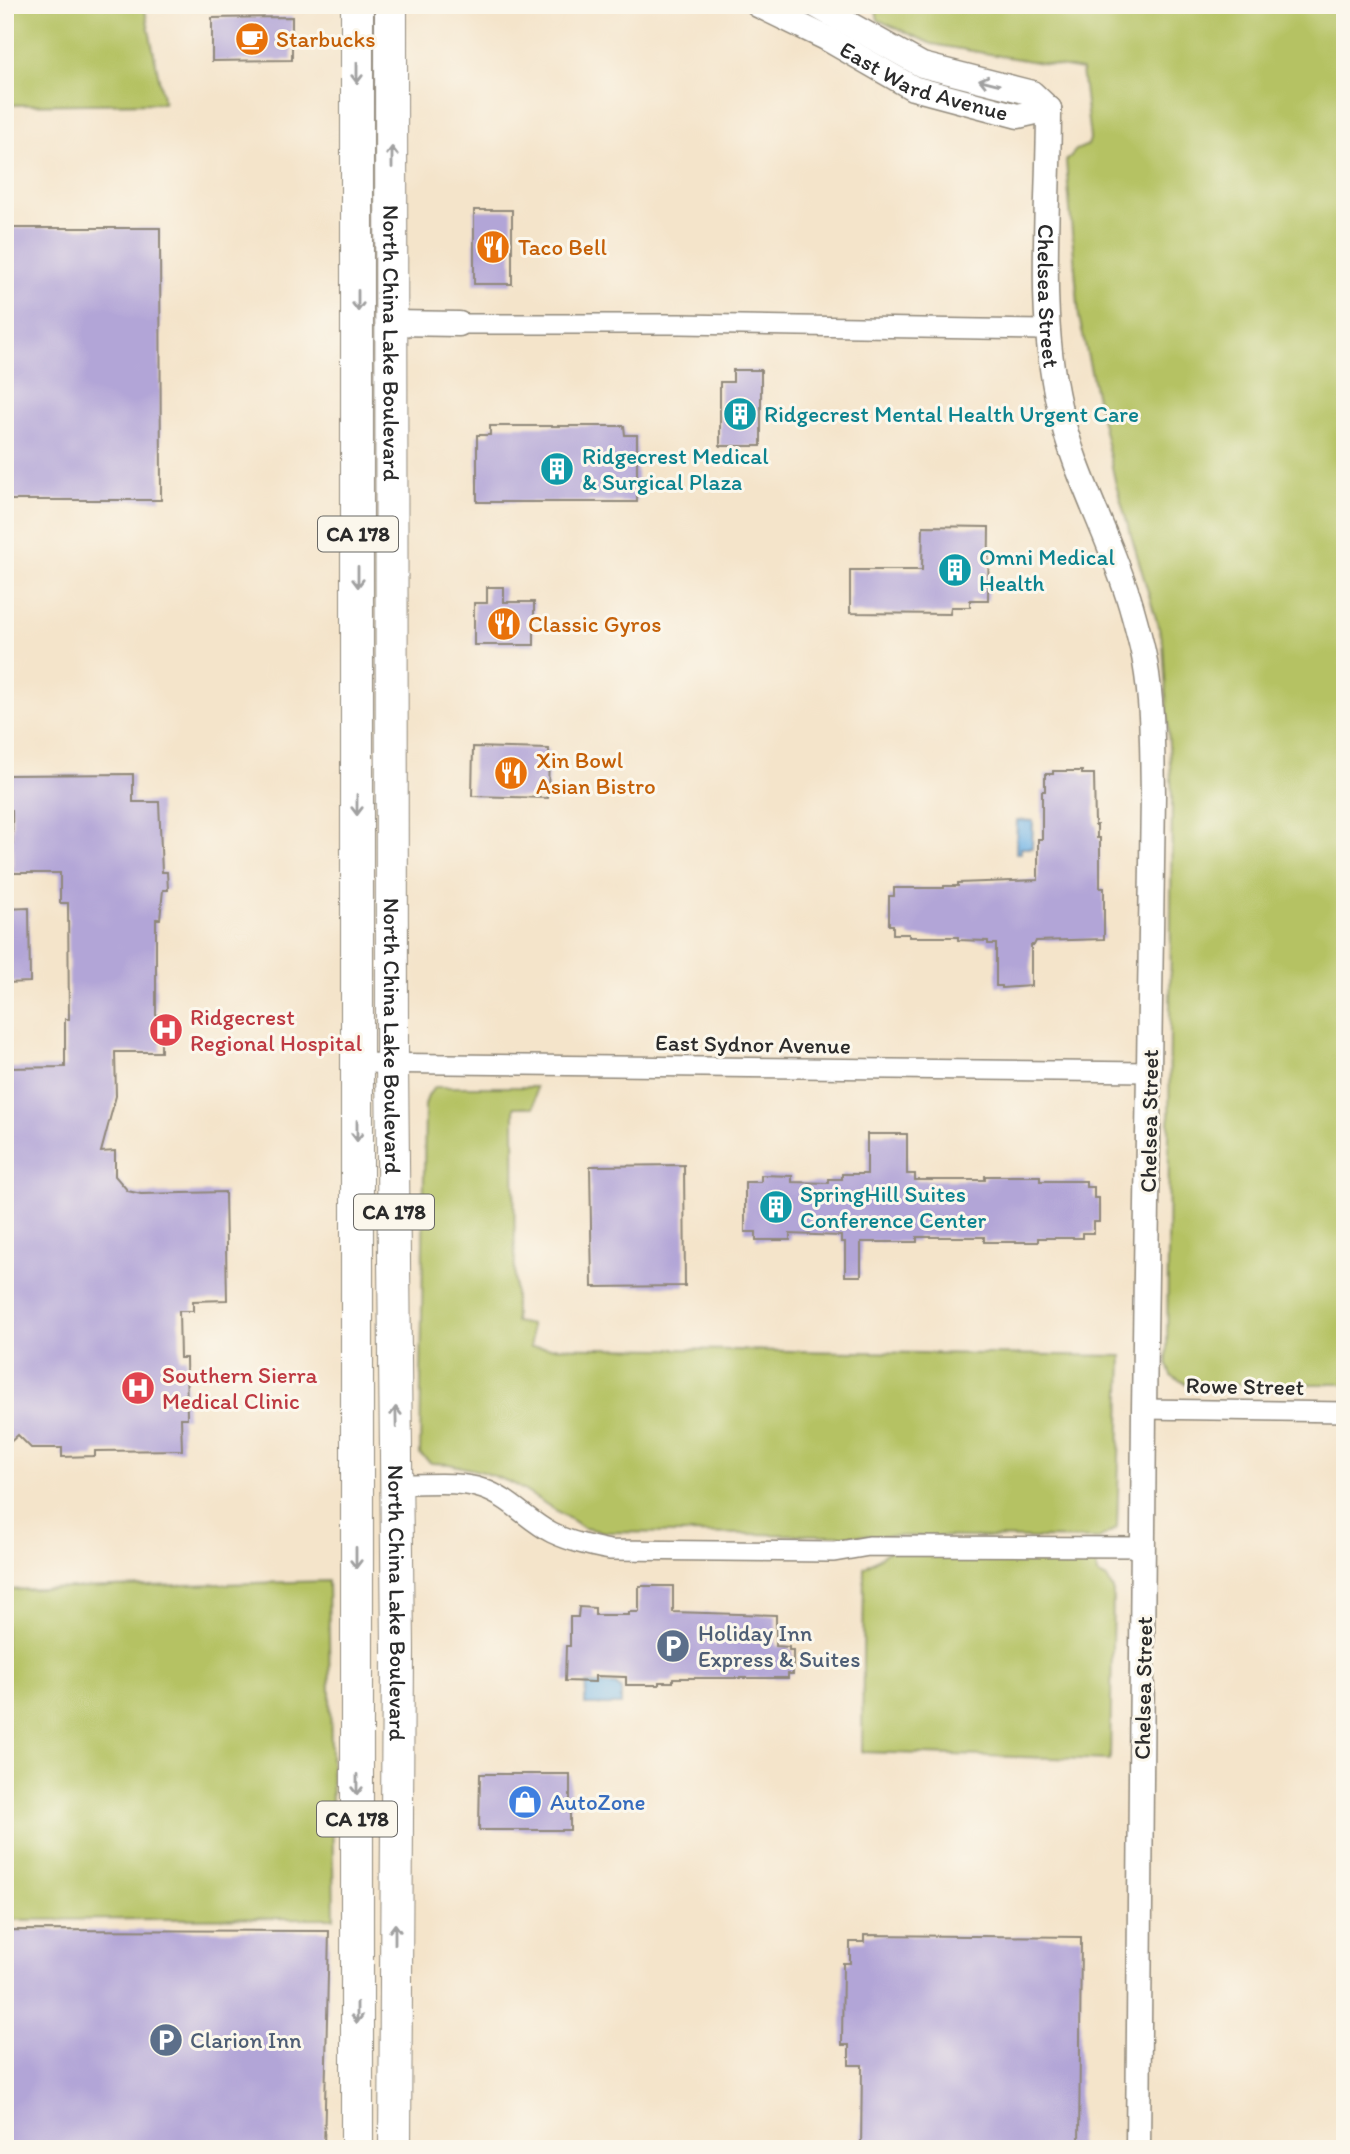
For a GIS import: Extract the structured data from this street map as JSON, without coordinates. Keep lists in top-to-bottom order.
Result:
{
  "streets": {
    "main road": ["North China Lake Boulevard", "CA 178"],
    "street": [
      "East Ward Avenue",
      "Chelsea Street",
      "East Sydnor Avenue",
      "Rowe Street"
    ]
  },
  "crossings": [
    ["East Ward Avenue", "Chelsea Street"],
    ["Chelsea Street", "East Sydnor Avenue"],
    ["Chelsea Street", "Rowe Street"],
    ["North China Lake Boulevard", "East Sydnor Avenue"]
  ],
  "places": {
    "cafe": ["Starbucks"],
    "restaurant": ["Taco Bell", "Classic Gyros", "Xin Bowl Asian Bistro"],
    "building": [
      "Ridgecrest Mental Health Urgent Care",
      "Ridgecrest Medical & Surgical Plaza",
      "Omni Medical Health",
      "SpringHill Suites Conference Center"
    ],
    "hospital": ["Ridgecrest Regional Hospital", "Southern Sierra Medical Clinic"],
    "parking": ["Holiday Inn Express & Suites", "Clarion Inn"],
    "shop": ["AutoZone"]
  }
}
